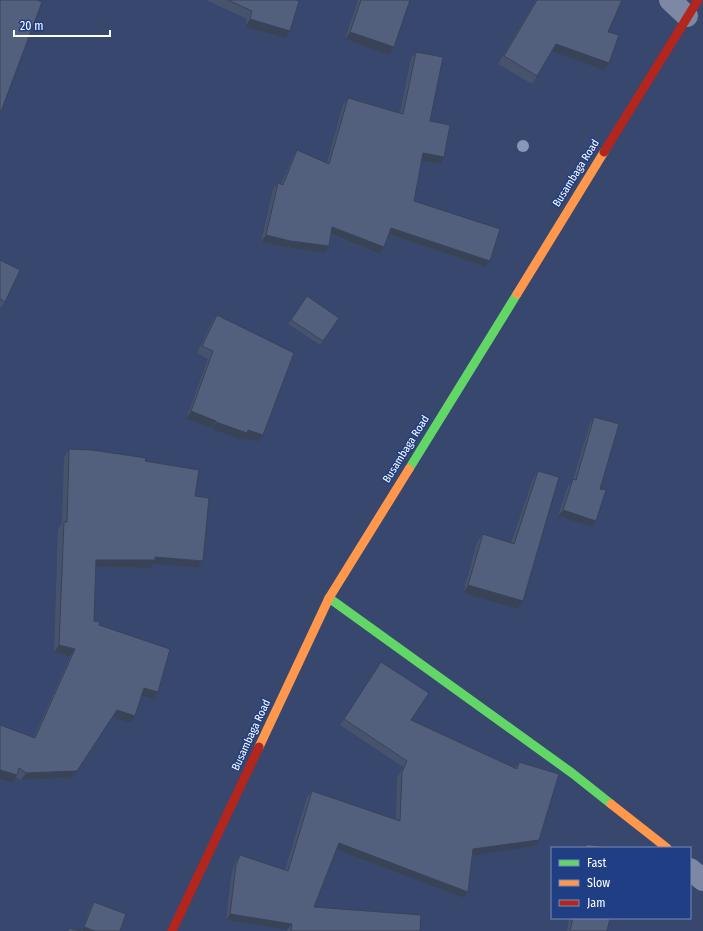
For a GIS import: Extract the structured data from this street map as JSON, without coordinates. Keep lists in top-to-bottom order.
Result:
{
  "streets": {
    "street": ["Busambaga Road"]
  },
  "legend": ["Fast", "Slow", "Jam"],
  "scale_bar": "20 m"
}
